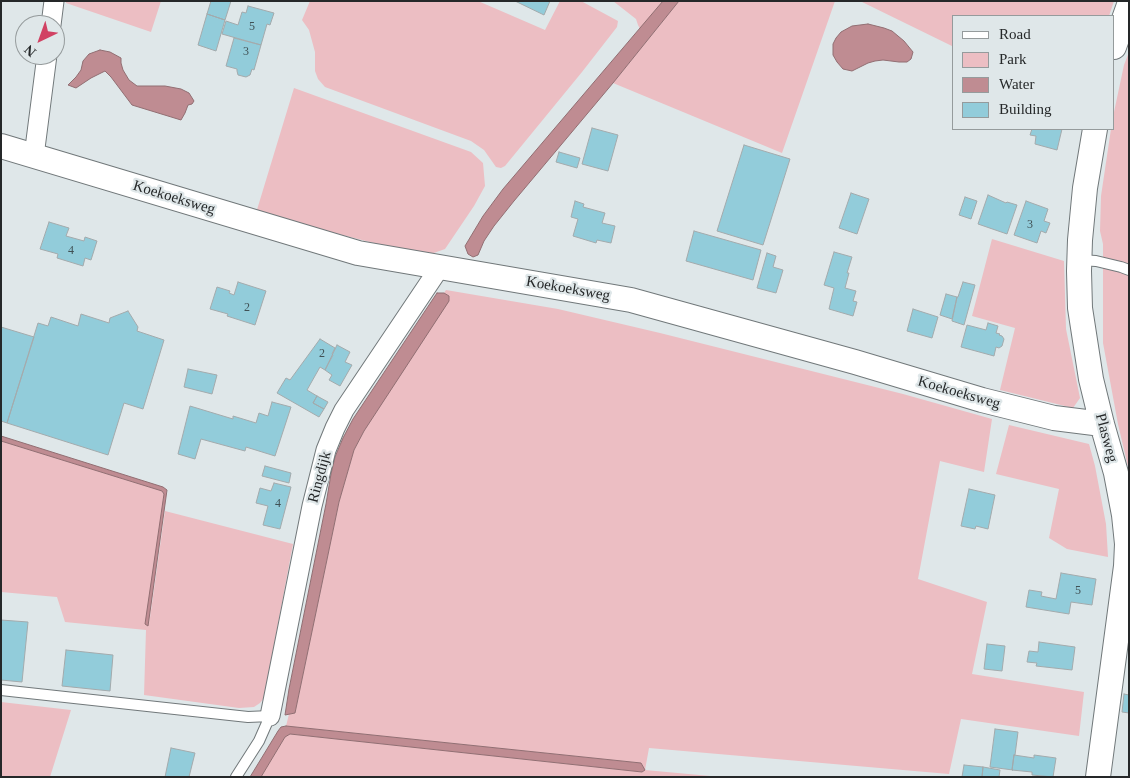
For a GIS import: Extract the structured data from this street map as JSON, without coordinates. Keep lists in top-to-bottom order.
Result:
{
  "streets": {
    "street": ["Koekoeksweg", "Plasweg", "Ringdijk"]
  },
  "crossings": [
    ["Koekoeksweg", "Plasweg"],
    ["Koekoeksweg", "Ringdijk"]
  ],
  "house_numbers": [
    "5",
    "3",
    "3",
    "4",
    "2",
    "2",
    "4",
    "5"
  ],
  "legend": [
    "Road",
    "Park",
    "Water",
    "Building"
  ],
  "north": "bottom left"
}
